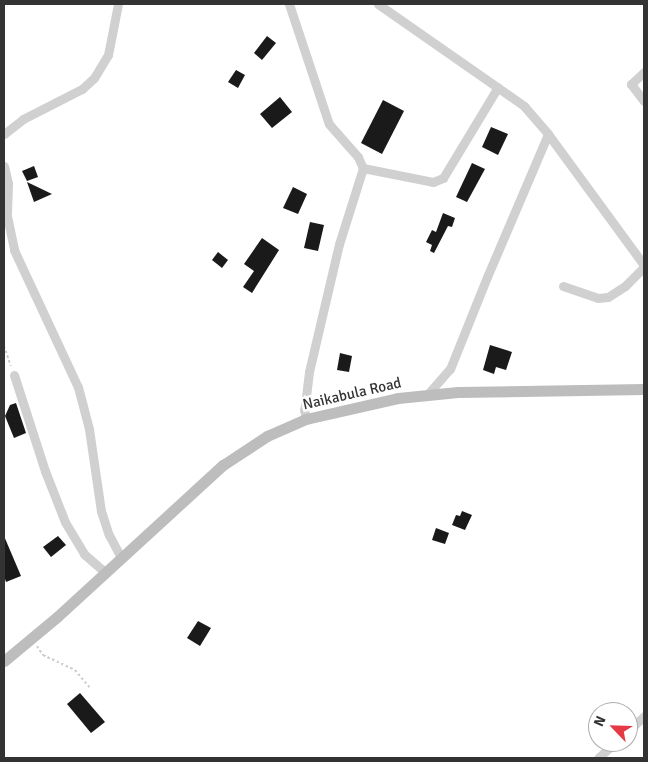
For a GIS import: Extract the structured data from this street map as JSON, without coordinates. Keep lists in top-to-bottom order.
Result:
{
  "streets": {
    "street": ["Naikabula Road"]
  },
  "north": "top left"
}
